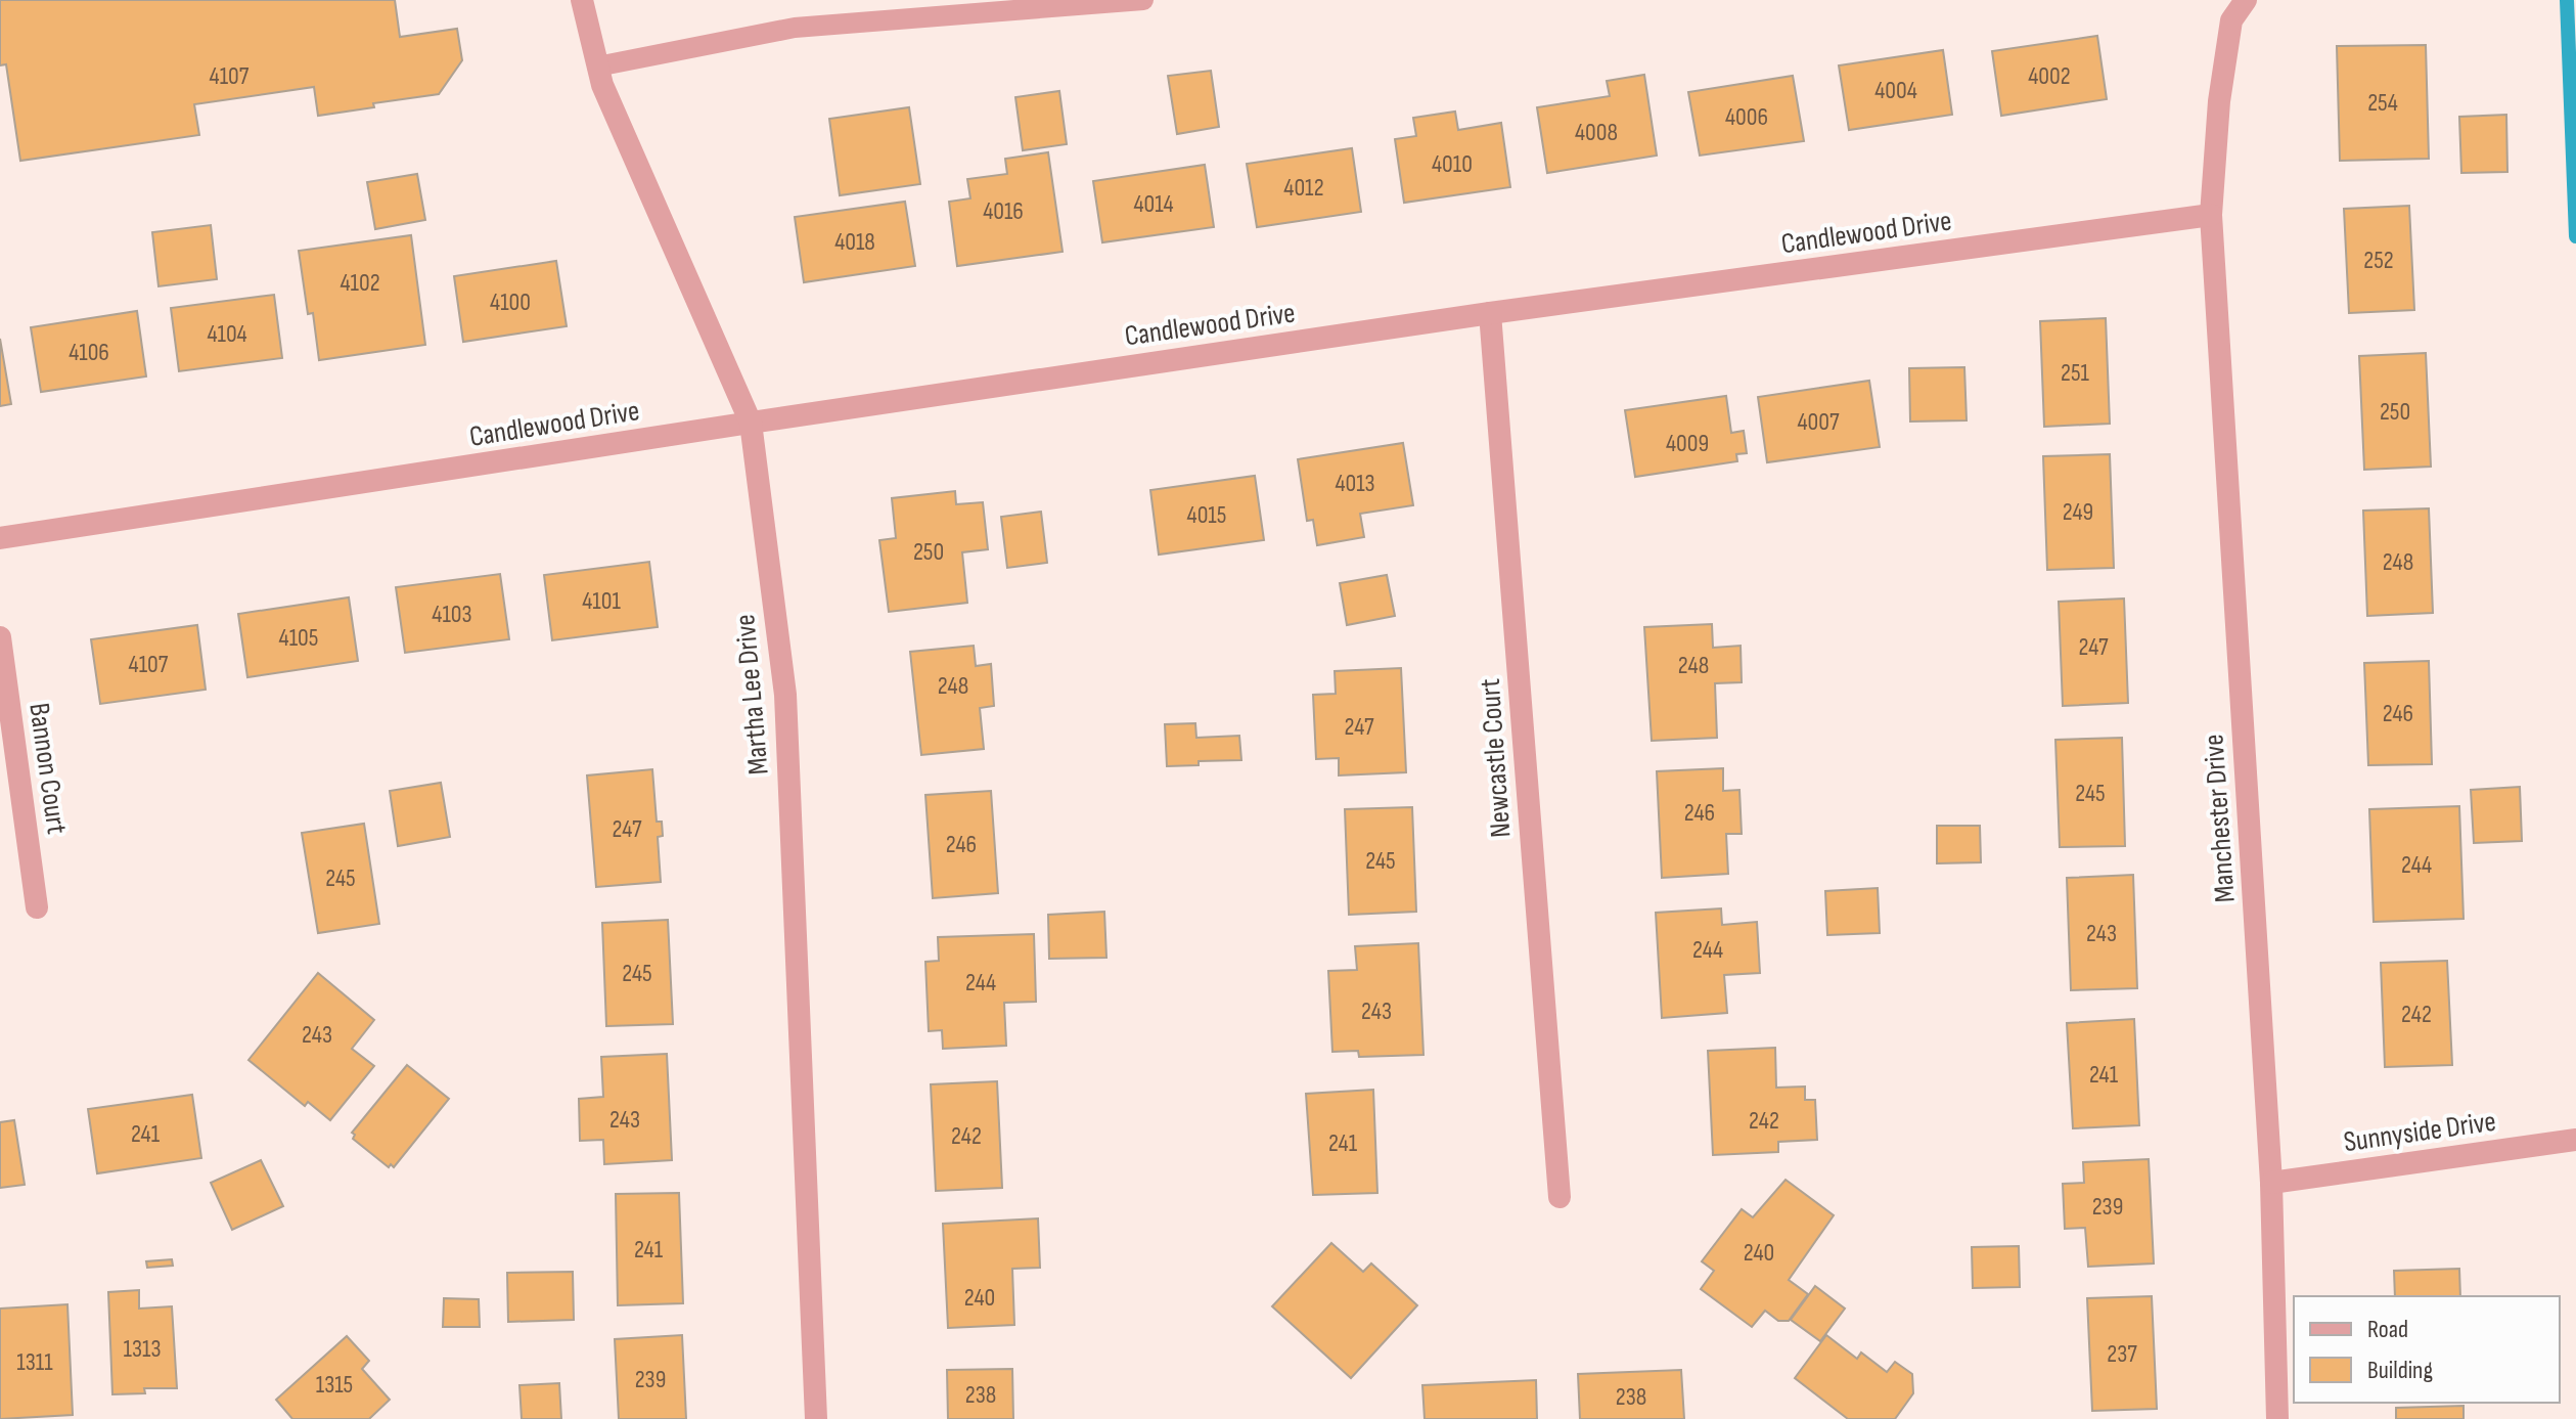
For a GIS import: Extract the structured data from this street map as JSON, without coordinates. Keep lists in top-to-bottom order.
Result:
{
  "streets": {
    "street": [
      "Candlewood Drive",
      "Martha Lee Drive",
      "Newcastle Court",
      "Bannon Court",
      "Manchester Drive",
      "Sunnyside Drive"
    ]
  },
  "crossings": [
    ["Candlewood Drive", "Martha Lee Drive"],
    ["Candlewood Drive", "Newcastle Court"],
    ["Candlewood Drive", "Manchester Drive"],
    ["Manchester Drive", "Sunnyside Drive"]
  ],
  "house_numbers": [
    "4107",
    "4002",
    "4004",
    "254",
    "4006",
    "4008",
    "4010",
    "4012",
    "4014",
    "4016",
    "4018",
    "252",
    "4102",
    "4100",
    "4104",
    "4106",
    "251",
    "250",
    "4007",
    "4009",
    "4013",
    "249",
    "4015",
    "250",
    "248",
    "4101",
    "4103",
    "4105",
    "247",
    "4107",
    "248",
    "248",
    "246",
    "247",
    "245",
    "246",
    "247",
    "246",
    "245",
    "244",
    "245",
    "243",
    "244",
    "245",
    "244",
    "243",
    "242",
    "243",
    "241",
    "243",
    "242",
    "241",
    "242",
    "241",
    "239",
    "241",
    "240",
    "240",
    "1313",
    "237",
    "1311",
    "239",
    "1315",
    "238",
    "238"
  ],
  "legend": ["Road", "Building"]
}
